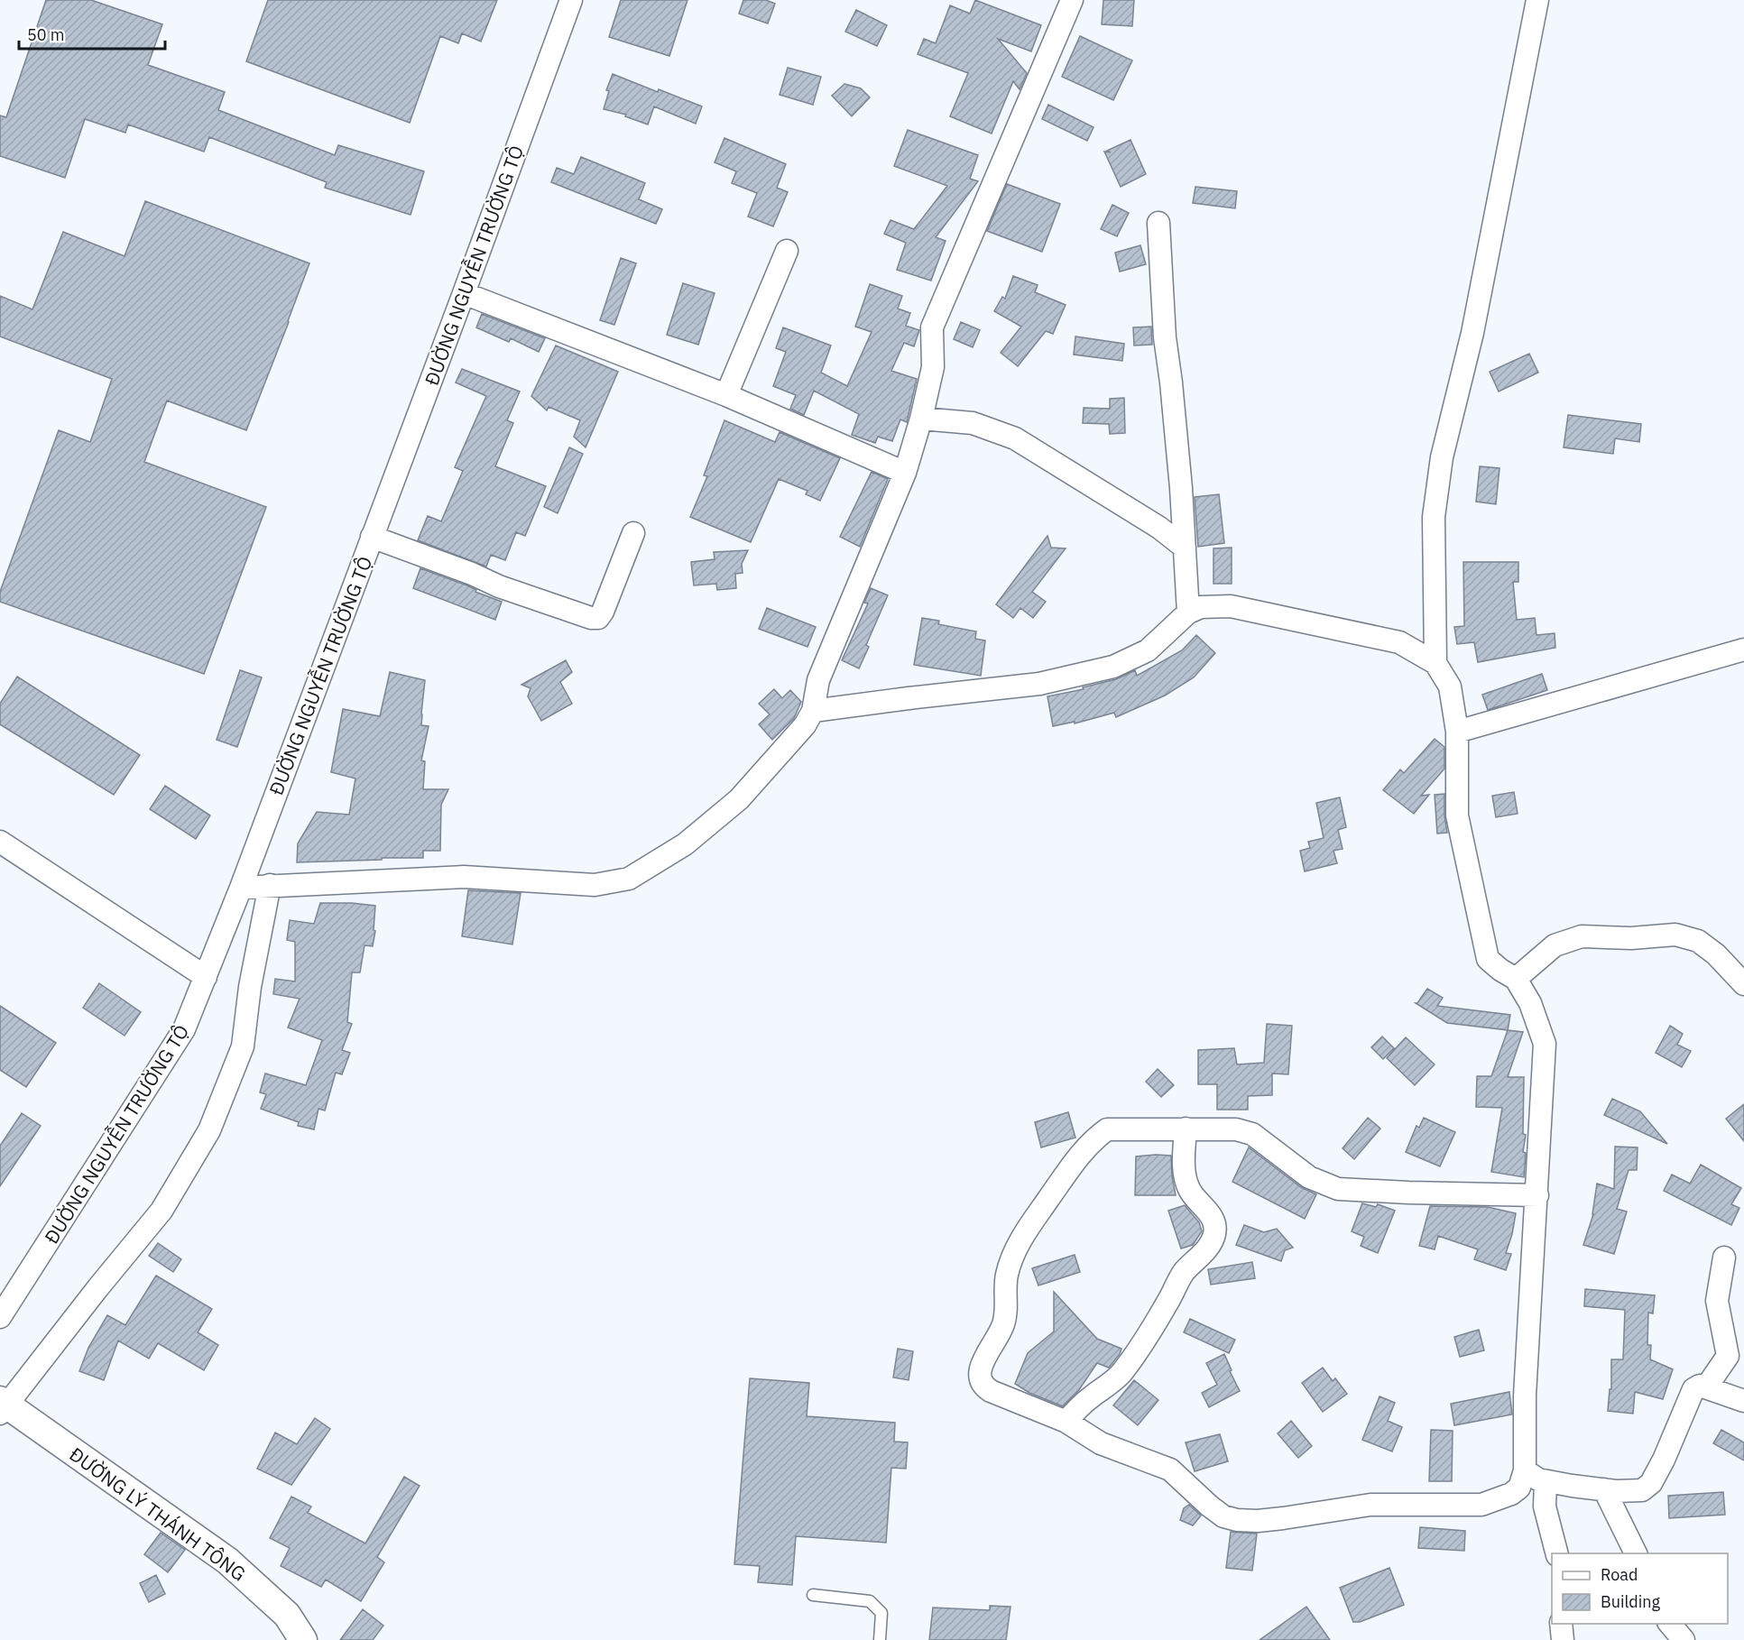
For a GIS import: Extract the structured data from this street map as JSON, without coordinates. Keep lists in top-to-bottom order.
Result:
{
  "streets": {
    "street": ["ĐƯỜNG NGUYỄN TRƯỜNG TỘ", "ĐƯỜNG LÝ THÁNH TÔNG"]
  },
  "legend": ["Road", "Building"],
  "scale_bar": "50 m"
}
